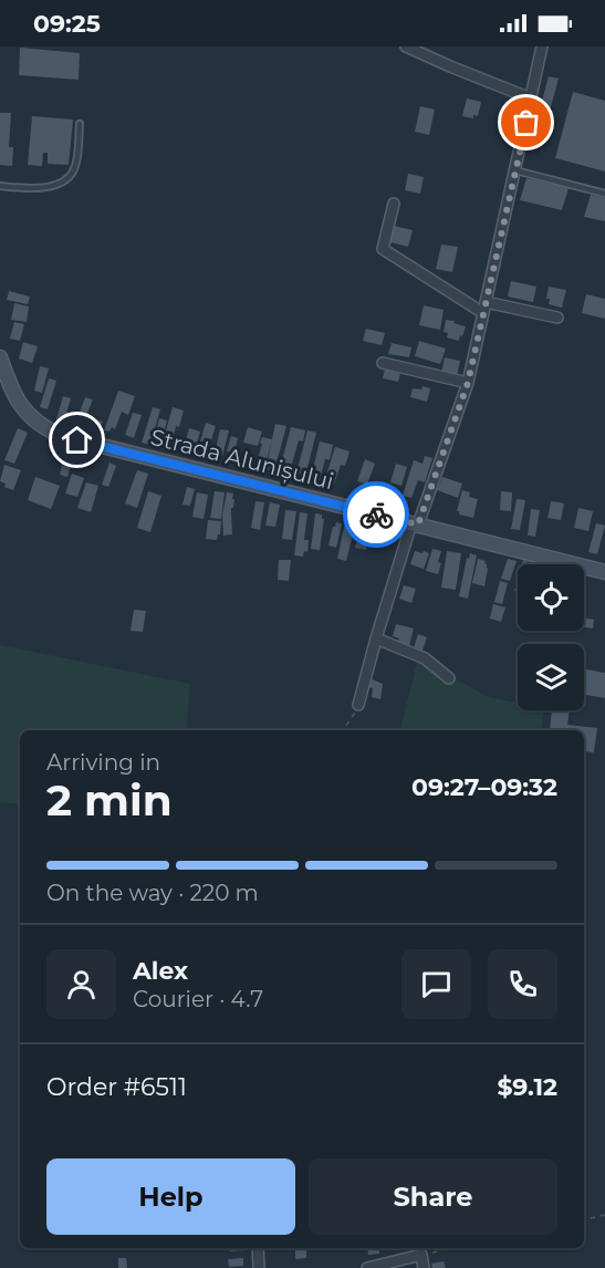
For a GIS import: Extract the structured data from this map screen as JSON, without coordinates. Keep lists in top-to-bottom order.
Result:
{
  "streets": {
    "main road": ["Strada Alunișului"]
  },
  "page": {
    "status": "09:25",
    "heading": ["2 min", "Arriving in", "09:27–09:32"],
    "panel": [
      "Alex",
      "Courier · 4.7",
      "Order #6511",
      "$9.12"
    ],
    "bar": "On the way · 220 m",
    "buttons": ["Help", "Share"]
  }
}
